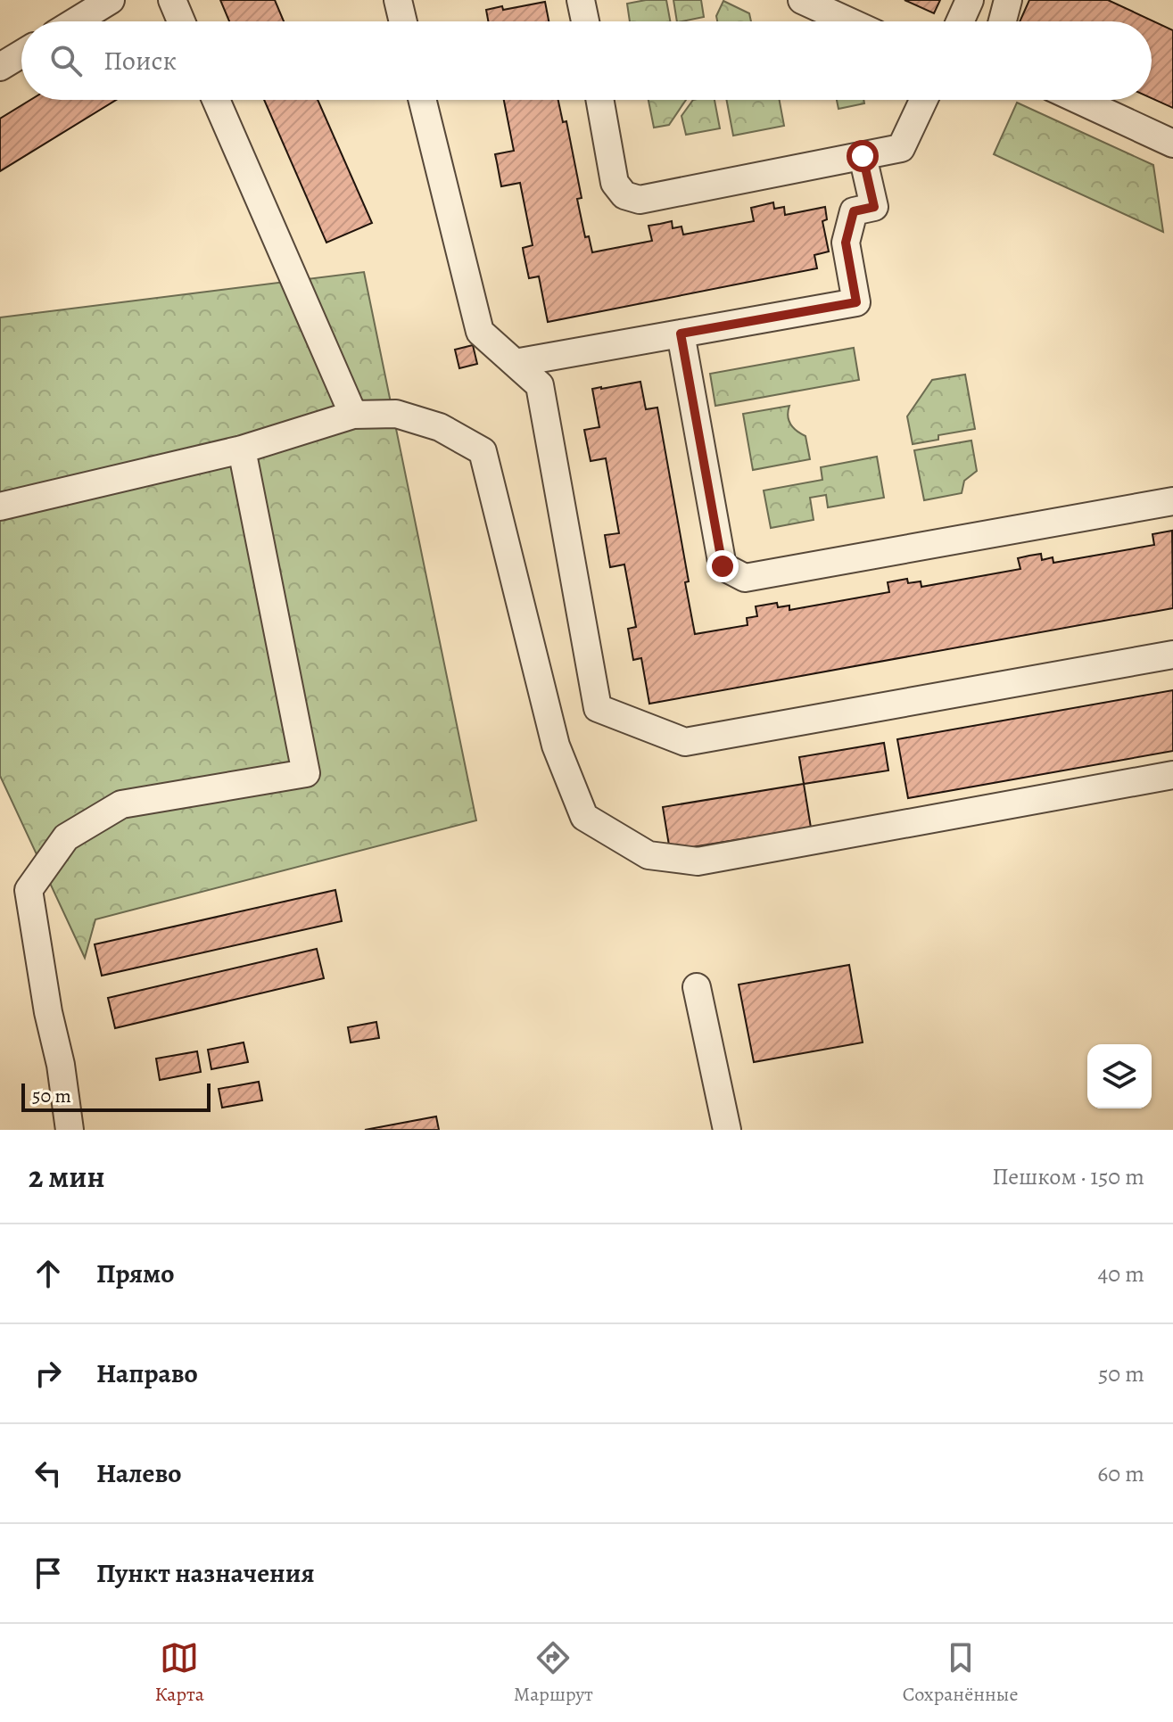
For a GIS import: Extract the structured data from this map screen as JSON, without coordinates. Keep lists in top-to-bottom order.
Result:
{
  "scale_bar": "50 m",
  "page": {
    "search": "Поиск",
    "scale": "50 m",
    "heading": ["2 мин", "Пешком · 150 m"],
    "list": [
      ["Прямо", "40 m"],
      ["Направо", "50 m"],
      ["Налево", "60 m"],
      "Пункт назначения"
    ],
    "nav": ["Карта", "Маршрут", "Сохранённые"]
  }
}
